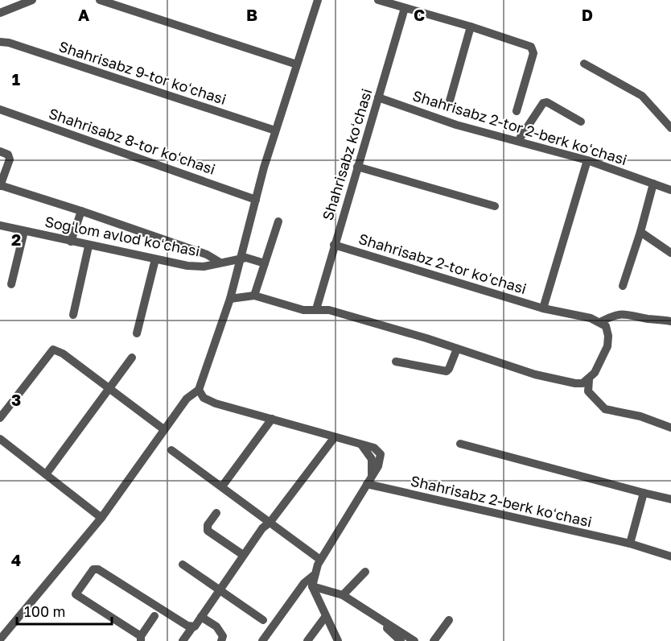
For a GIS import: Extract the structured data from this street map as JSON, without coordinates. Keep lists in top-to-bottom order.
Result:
{
  "streets": {
    "street": [
      "Shahrisabz 9-tor koʻchasi",
      "Shahrisabz 2-tor 2-berk koʻchasi",
      "Shahrisabz 8-tor koʻchasi",
      "Shahrisabz koʻchasi",
      "Sogʻlom avlod koʻchasi",
      "Shahrisabz 2-tor koʻchasi",
      "Shahrisabz 2-berk koʻchasi"
    ]
  },
  "crossings": [
    ["Shahrisabz 2-tor 2-berk koʻchasi", "Shahrisabz koʻchasi"],
    ["Shahrisabz 2-tor 2-berk koʻchasi", "Shahrisabz 2-tor koʻchasi"],
    ["Shahrisabz koʻchasi", "Shahrisabz 2-tor koʻchasi"]
  ],
  "scale_bar": "100 m",
  "grid": {
    "columns": [
      "A",
      "B",
      "C",
      "D"
    ],
    "rows": [
      "1",
      "2",
      "3",
      "4"
    ]
  }
}
